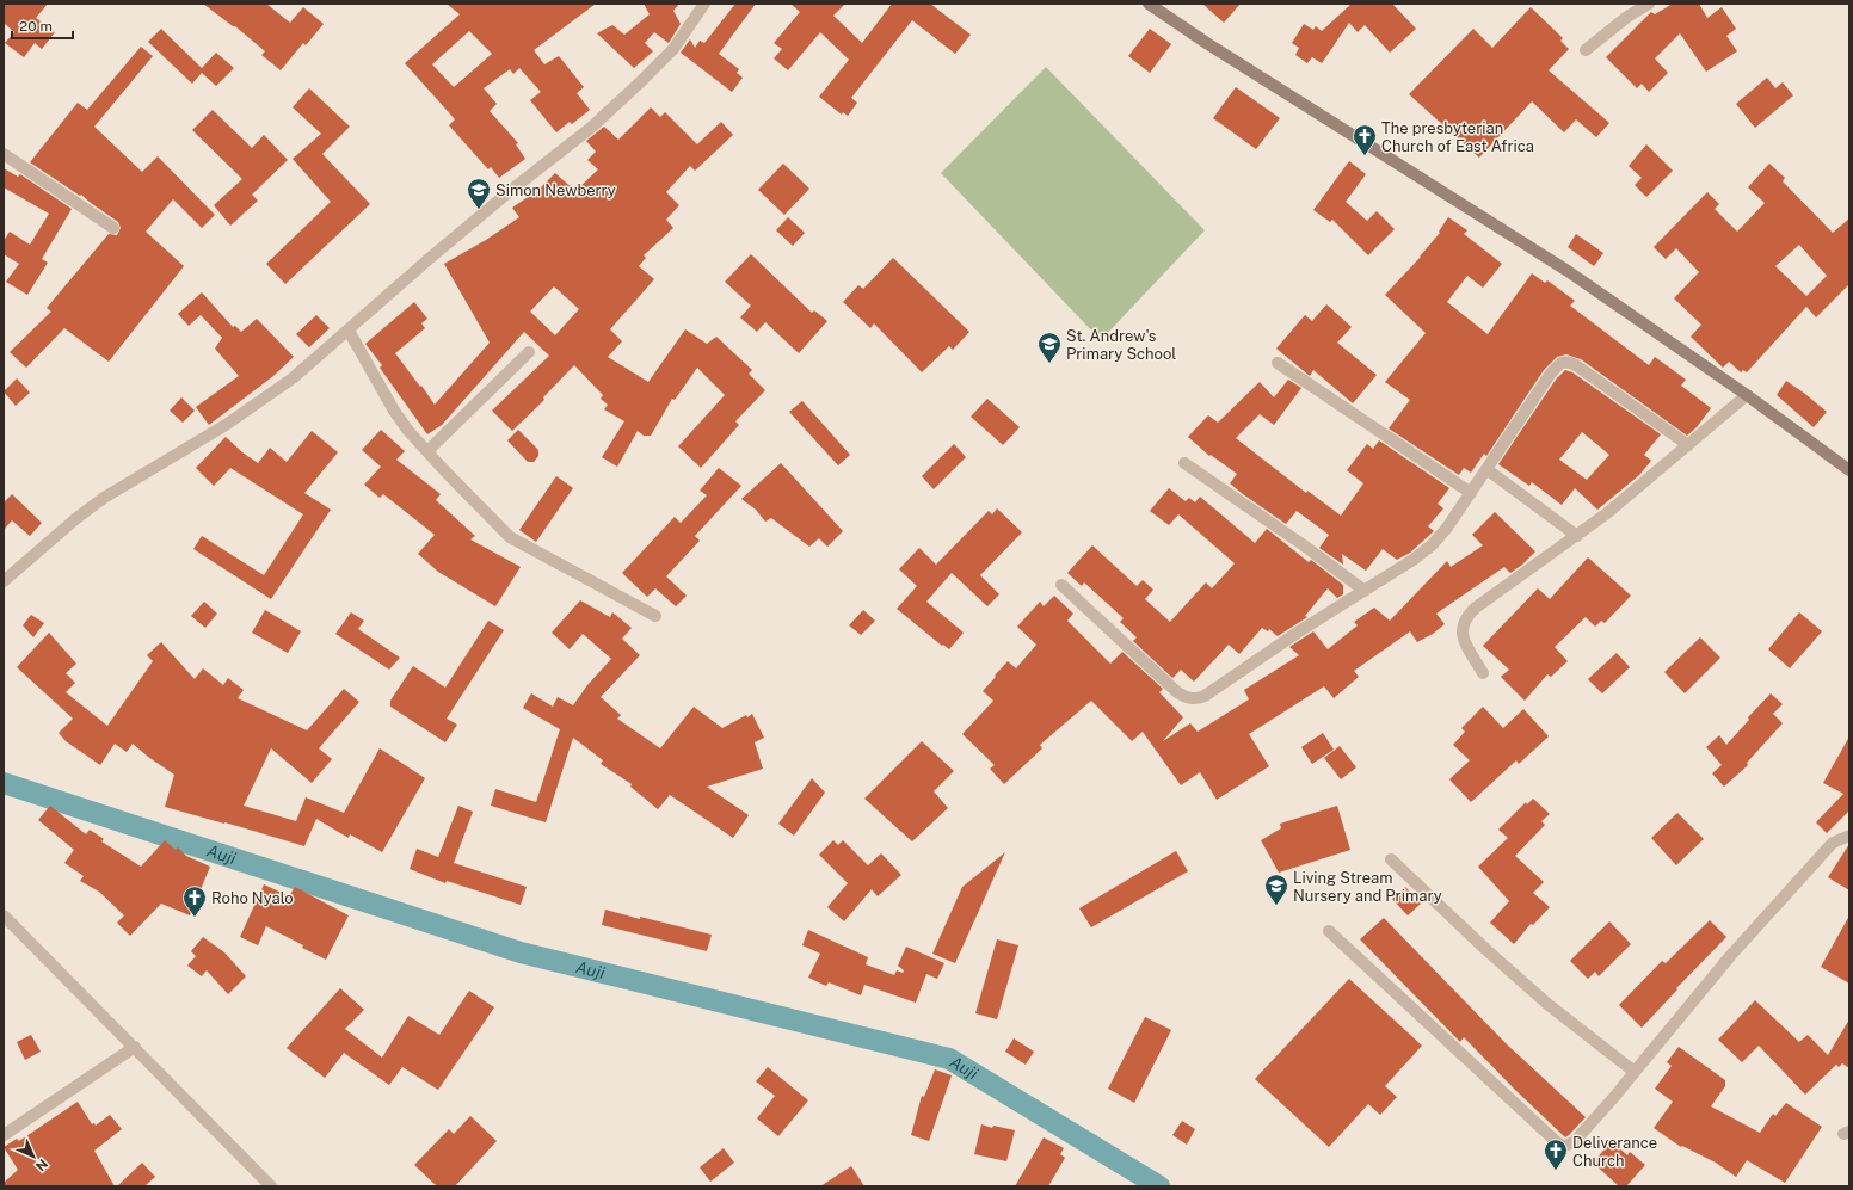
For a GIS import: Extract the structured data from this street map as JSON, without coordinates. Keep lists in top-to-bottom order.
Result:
{
  "water": ["Auji"],
  "places": {
    "church": ["The presbyterian Church of East Africa", "Roho Nyalo", "Deliverance Church"],
    "school or university": ["Simon Newberry", "St. Andrew's Primary School", "Living Stream Nursery and Primary"]
  },
  "scale_bar": "20 m",
  "north": "bottom right"
}
